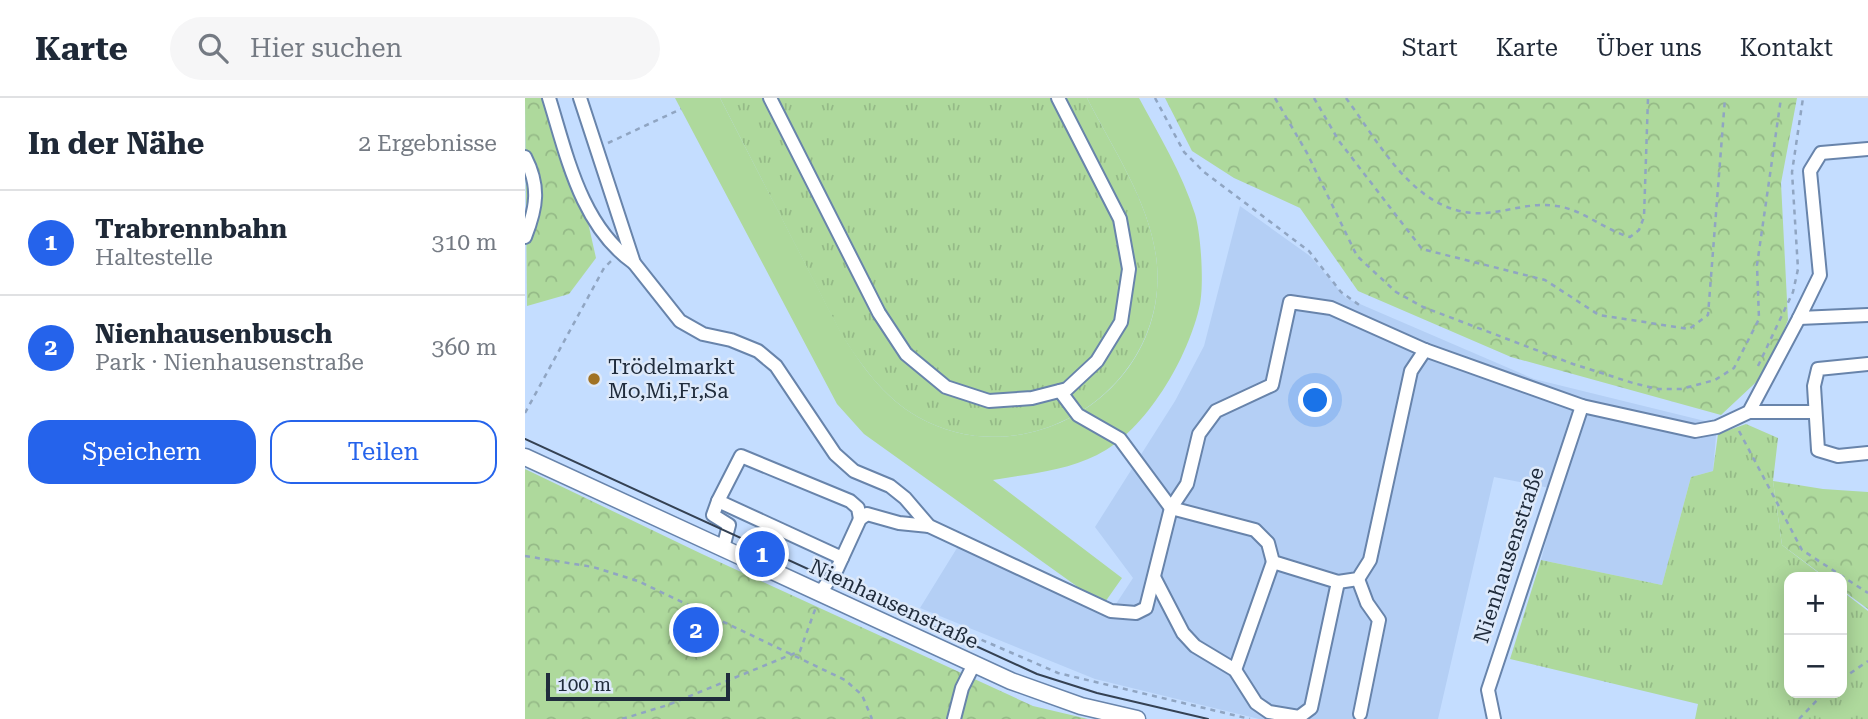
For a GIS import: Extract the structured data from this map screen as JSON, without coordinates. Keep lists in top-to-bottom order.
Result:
{
  "streets": {
    "main road": ["Nienhausenstraße"]
  },
  "places": ["Trödelmarkt Mo,Mi,Fr,Sa"],
  "scale_bar": "100 m",
  "page": {
    "header": "Karte",
    "search": "Hier suchen",
    "nav": [
      "Start",
      "Karte",
      "Über uns",
      "Kontakt"
    ],
    "heading": ["In der Nähe", "2 Ergebnisse"],
    "list": [
      {
        "mark": "1",
        "name": "Trabrennbahn",
        "note": "Haltestelle",
        "value": "310 m"
      },
      {
        "mark": "2",
        "name": "Nienhausenbusch",
        "note": "Park · Nienhausenstraße",
        "value": "360 m"
      }
    ],
    "buttons": ["Speichern", "Teilen"],
    "pins": ["1", "2"],
    "map_buttons": ["+", "−"],
    "scale": "100 m"
  }
}
